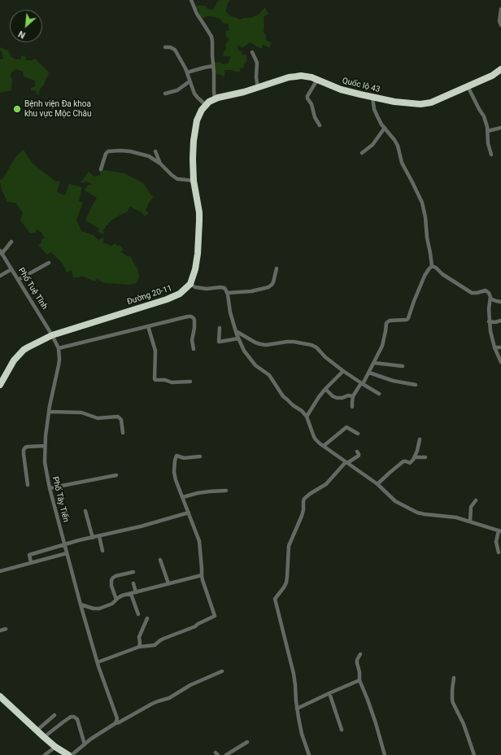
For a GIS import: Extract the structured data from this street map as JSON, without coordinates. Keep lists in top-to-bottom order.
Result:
{
  "streets": {
    "highway": ["Quốc lộ 43", "Đường 20-11"],
    "street": ["Phố Tuệ Tĩnh", "Phố Tây Tiến"]
  },
  "crossings": [
    ["Quốc lộ 43", "Đường 20-11"],
    ["Phố Tuệ Tĩnh", "Đường 20-11"],
    ["Phố Tuệ Tĩnh", "Phố Tây Tiến"],
    ["Đường 20-11", "Phố Tây Tiến"]
  ],
  "places": ["Bệnh viện Đa khoa khu vực Mộc Châu"],
  "north": "bottom left"
}
